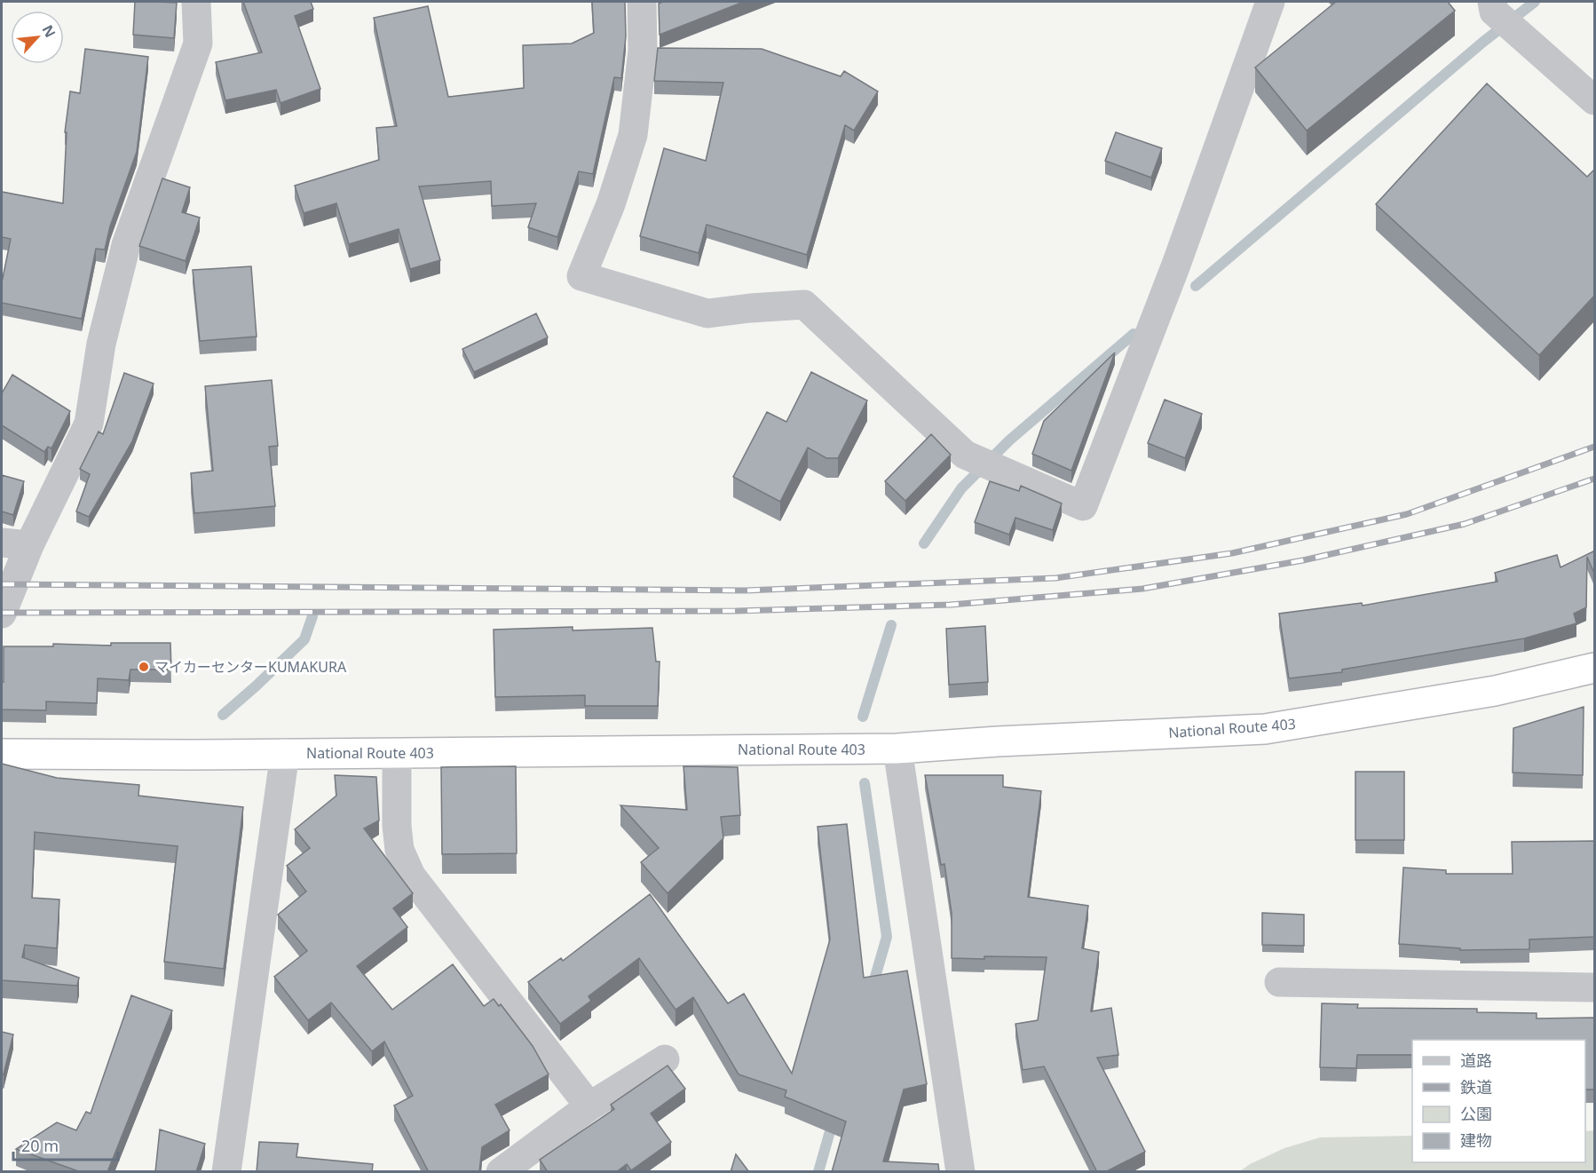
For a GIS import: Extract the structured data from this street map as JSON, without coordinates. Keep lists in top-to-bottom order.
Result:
{
  "streets": {
    "highway": ["National Route 403"]
  },
  "places": ["マイカーセンターKUMAKURA"],
  "legend": [
    "道路",
    "鉄道",
    "公園",
    "建物"
  ],
  "scale_bar": "20 m",
  "north": "top right"
}
